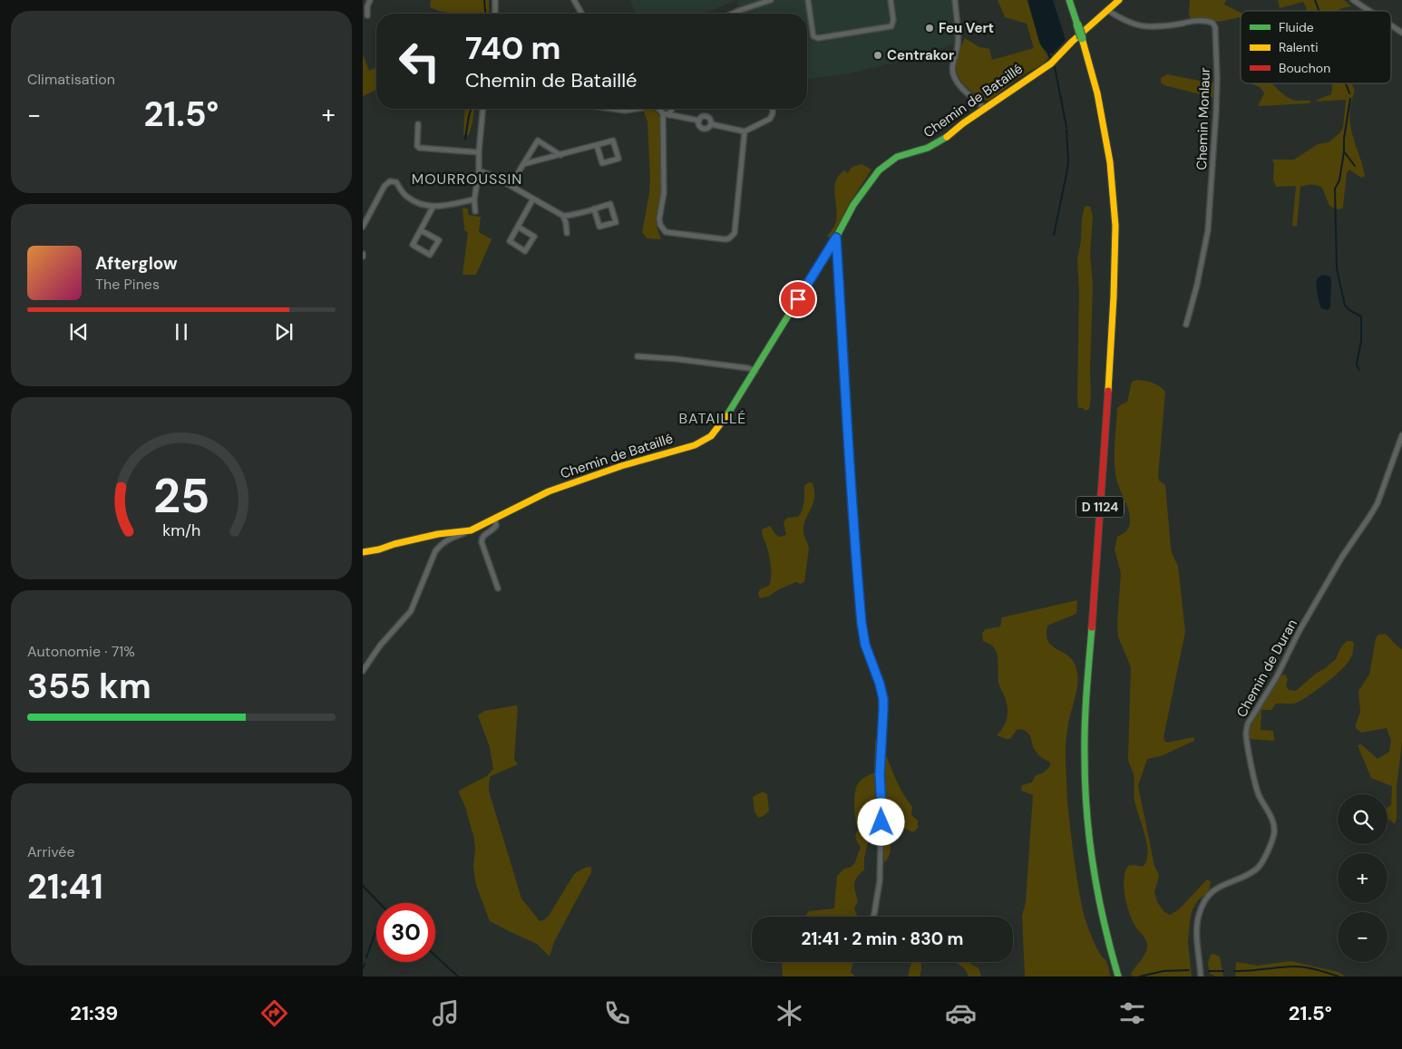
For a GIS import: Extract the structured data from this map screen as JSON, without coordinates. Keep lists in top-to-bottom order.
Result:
{
  "streets": {
    "main road": ["Chemin de Bataillé", "D 1124"],
    "street": ["Chemin Monlaur", "Chemin de Duran"]
  },
  "crossings": [
    ["Chemin de Bataillé", "Chemin Monlaur"]
  ],
  "districts": ["MOURROUSSIN", "BATAILLÉ"],
  "places": ["Feu Vert", "Centrakor"],
  "legend": ["Fluide", "Ralenti", "Bouchon"],
  "page": {
    "tile": [
      "Climatisation",
      ["Autonomie · 71%", "355 km"],
      ["Arrivée", "21:41"]
    ],
    "turn": ["740 m", "Chemin de Bataillé"],
    "heat": ["−", "21.5°", "+"],
    "song": ["Afterglow", "The Pines"],
    "map_buttons": ["+", "−"],
    "limit": "30",
    "trip": "21:41 · 2 min · 830 m",
    "tabs": ["21:39", "21.5°"],
    "gauge": ["25", "km/h"]
  }
}
